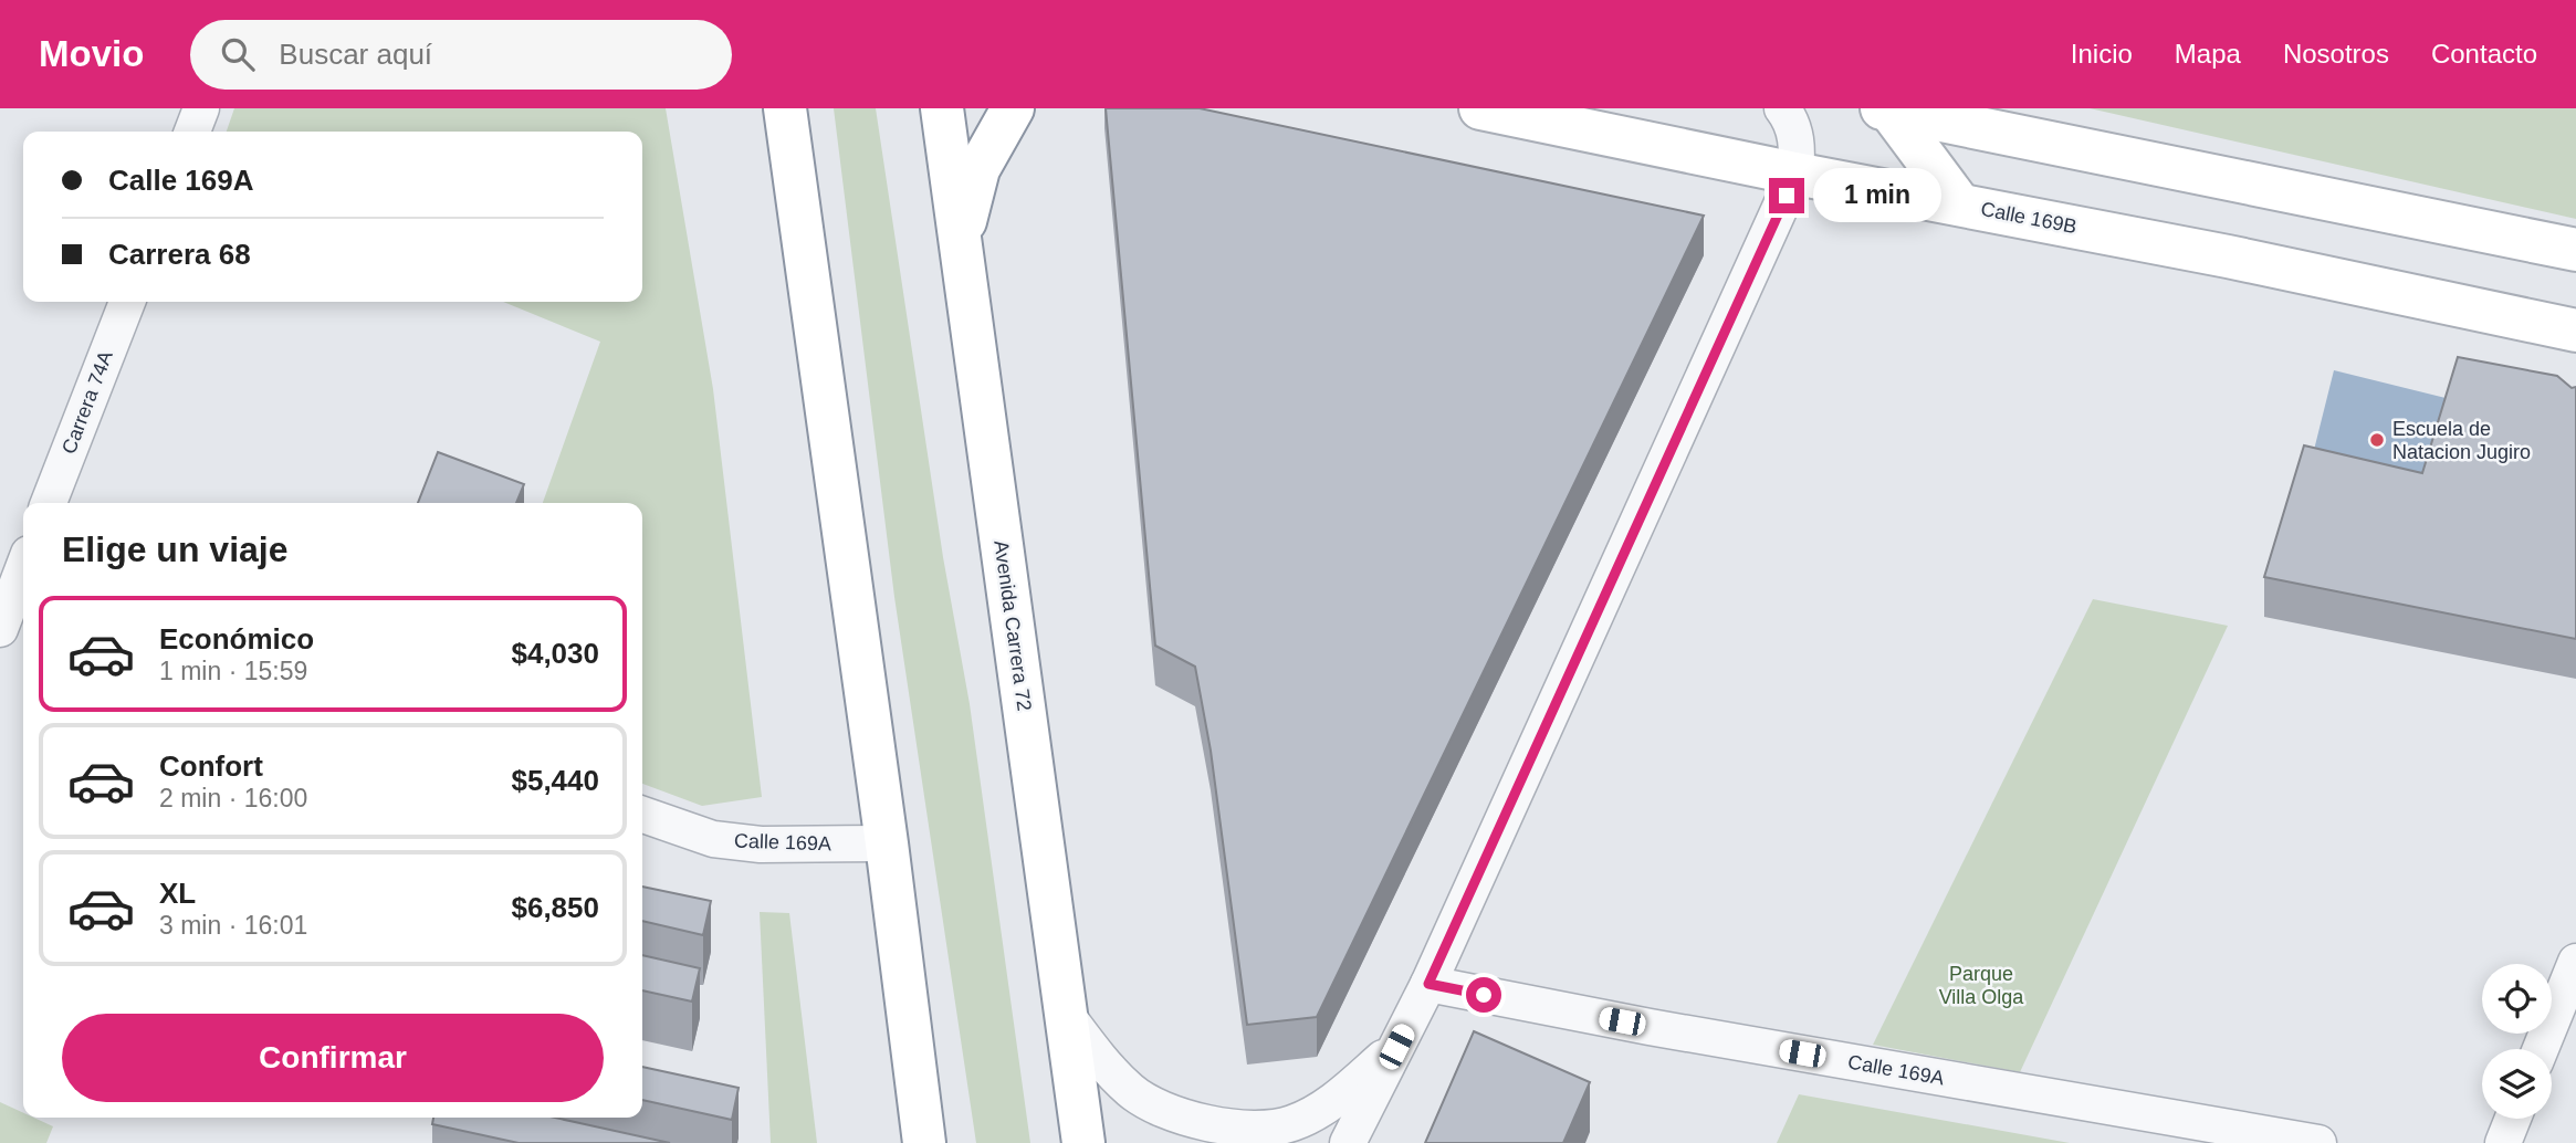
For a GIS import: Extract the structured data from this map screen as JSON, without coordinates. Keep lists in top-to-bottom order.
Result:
{
  "streets": {
    "main road": ["Calle 169B", "Avenida Carrera 72"],
    "street": ["Carrera 74A", "Calle 169A"]
  },
  "parks": ["Parque Villa Olga"],
  "places": ["Escuela de Natacion Jugiro"],
  "page": {
    "header": "Movio",
    "search": "Buscar aquí",
    "nav": [
      "Inicio",
      "Mapa",
      "Nosotros",
      "Contacto"
    ],
    "banner": ["Calle 169A", "Carrera 68"],
    "bubble": "1 min",
    "heading": "Elige un viaje",
    "list": [
      {
        "name": "Económico",
        "note": "1 min · 15:59",
        "value": "$4,030"
      },
      {
        "name": "Confort",
        "note": "2 min · 16:00",
        "value": "$5,440"
      },
      {
        "name": "XL",
        "note": "3 min · 16:01",
        "value": "$6,850"
      }
    ],
    "buttons": "Confirmar"
  }
}
